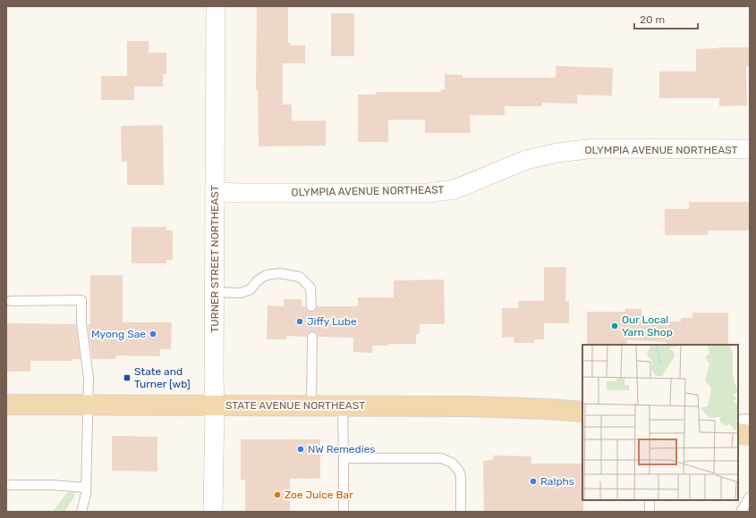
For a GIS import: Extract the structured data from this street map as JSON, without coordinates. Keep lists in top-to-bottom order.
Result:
{
  "streets": {
    "main road": ["STATE AVENUE NORTHEAST"],
    "street": ["OLYMPIA AVENUE NORTHEAST", "TURNER STREET NORTHEAST"]
  },
  "crossings": [
    ["OLYMPIA AVENUE NORTHEAST", "TURNER STREET NORTHEAST"],
    ["TURNER STREET NORTHEAST", "STATE AVENUE NORTHEAST"]
  ],
  "places": {
    "other": [
      "Jiffy Lube",
      "Our Local Yarn Shop",
      "Myong Sae",
      "NW Remedies",
      "Ralphs",
      "Zoe Juice Bar"
    ],
    "transit": ["State and Turner [wb]"]
  },
  "scale_bar": "20 m"
}
